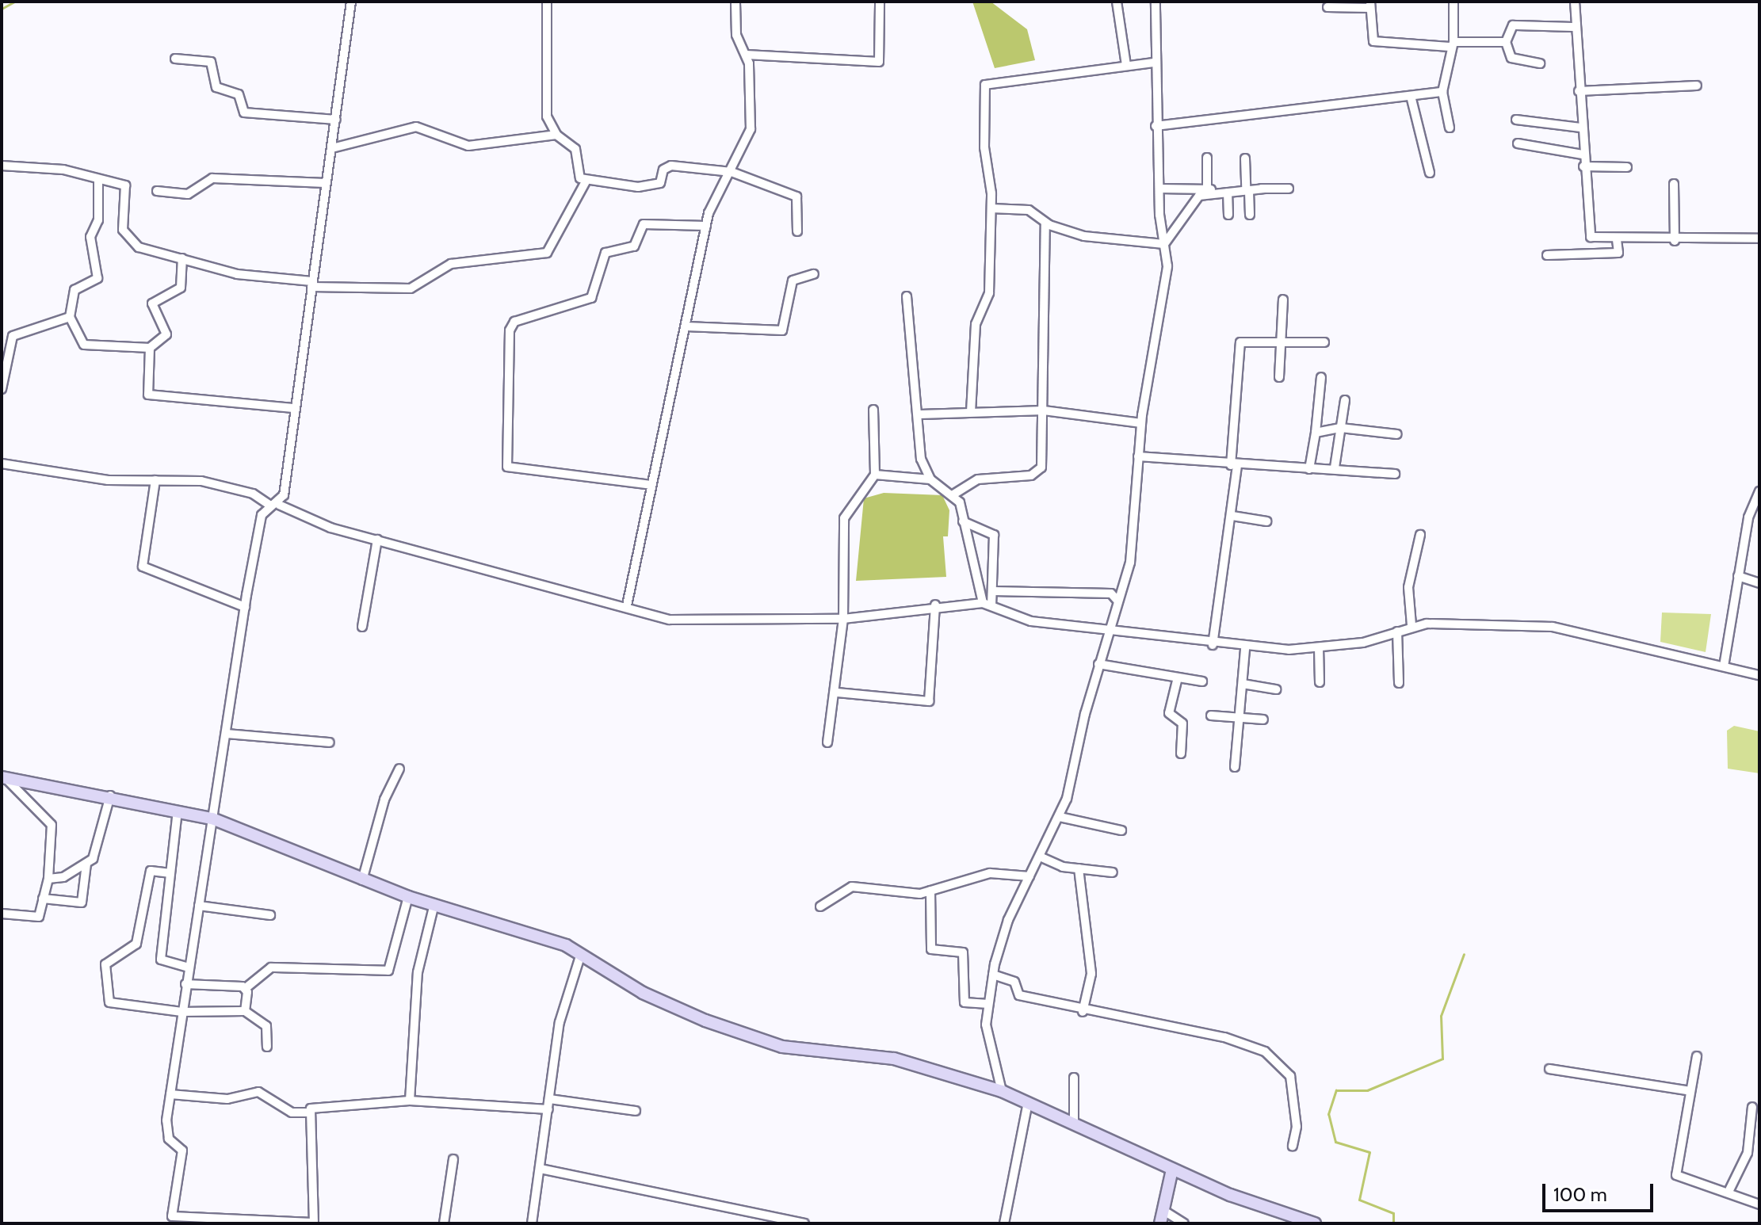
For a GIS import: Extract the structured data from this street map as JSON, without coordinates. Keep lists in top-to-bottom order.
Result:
{
  "scale_bar": "100 m"
}
